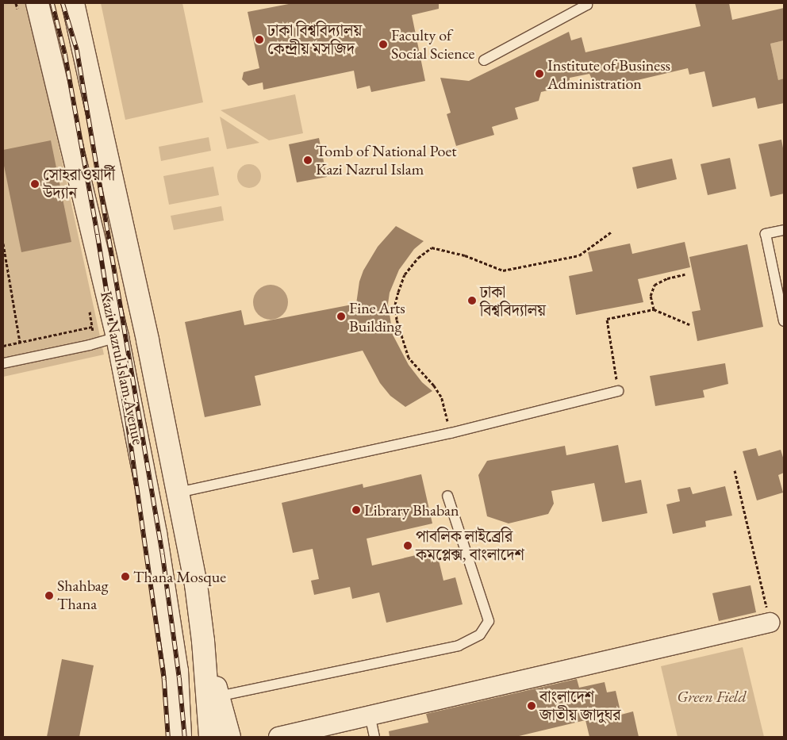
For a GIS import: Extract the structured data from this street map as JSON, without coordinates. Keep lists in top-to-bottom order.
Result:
{
  "streets": {
    "main road": ["Kazi Nazrul Islam Avenue"]
  },
  "parks": ["Green Field"],
  "places": [
    "ঢাকা বিশ্ববিদ্যালয় কেন্দ্রীয় মসজিদ",
    "Faculty of Social Science",
    "Institute of Business Administration",
    "Tomb of National Poet Kazi Nazrul Islam",
    "সোহরাওয়ার্দী উদ্যান",
    "ঢাকা বিশ্ববিদ্যালয়",
    "Fine Arts Building",
    "Library Bhaban",
    "পাবলিক লাইব্রেরি কমপ্লেক্স, বাংলাদেশ",
    "Thana Mosque",
    "Shahbag Thana",
    "বাংলাদেশ জাতীয় জাদুঘর"
  ]
}
